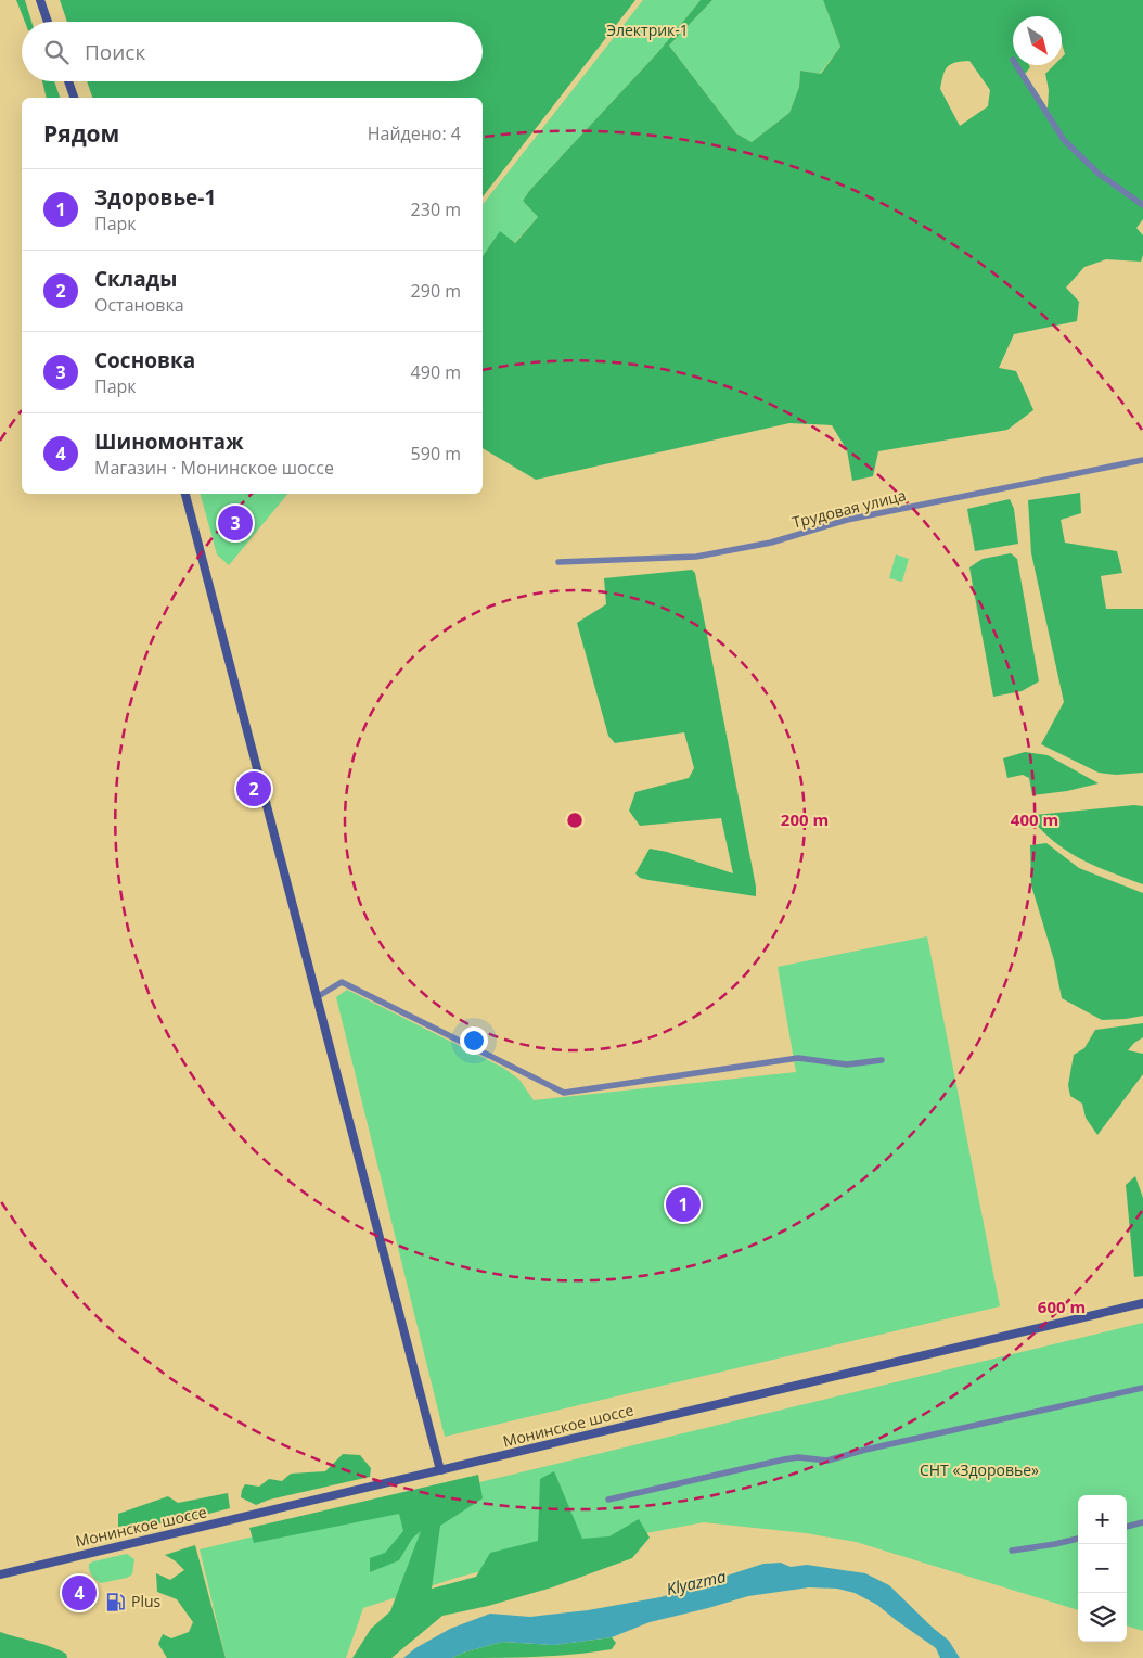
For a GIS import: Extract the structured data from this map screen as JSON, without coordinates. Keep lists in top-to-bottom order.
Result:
{
  "streets": {
    "main road": ["Монинское шоссе"],
    "street": ["Трудовая улица"]
  },
  "water": ["Klyazma"],
  "parks": ["Электрик-1", "СНТ «Здоровье»"],
  "places": {
    "fuel station": ["Plus"]
  },
  "north": "bottom right",
  "page": {
    "search": "Поиск",
    "heading": ["Рядом", "Найдено: 4"],
    "list": [
      {
        "mark": "1",
        "name": "Здоровье-1",
        "note": "Парк",
        "value": "230 m"
      },
      {
        "mark": "2",
        "name": "Склады",
        "note": "Остановка",
        "value": "290 m"
      },
      {
        "mark": "3",
        "name": "Сосновка",
        "note": "Парк",
        "value": "490 m"
      },
      {
        "mark": "4",
        "name": "Шиномонтаж",
        "note": "Магазин · Монинское шоссе",
        "value": "590 m"
      }
    ],
    "pins": [
      "3",
      "2",
      "1",
      "4"
    ],
    "map_buttons": ["+", "−"]
  },
  "rings": ["200 m", "400 m", "600 m"]
}
